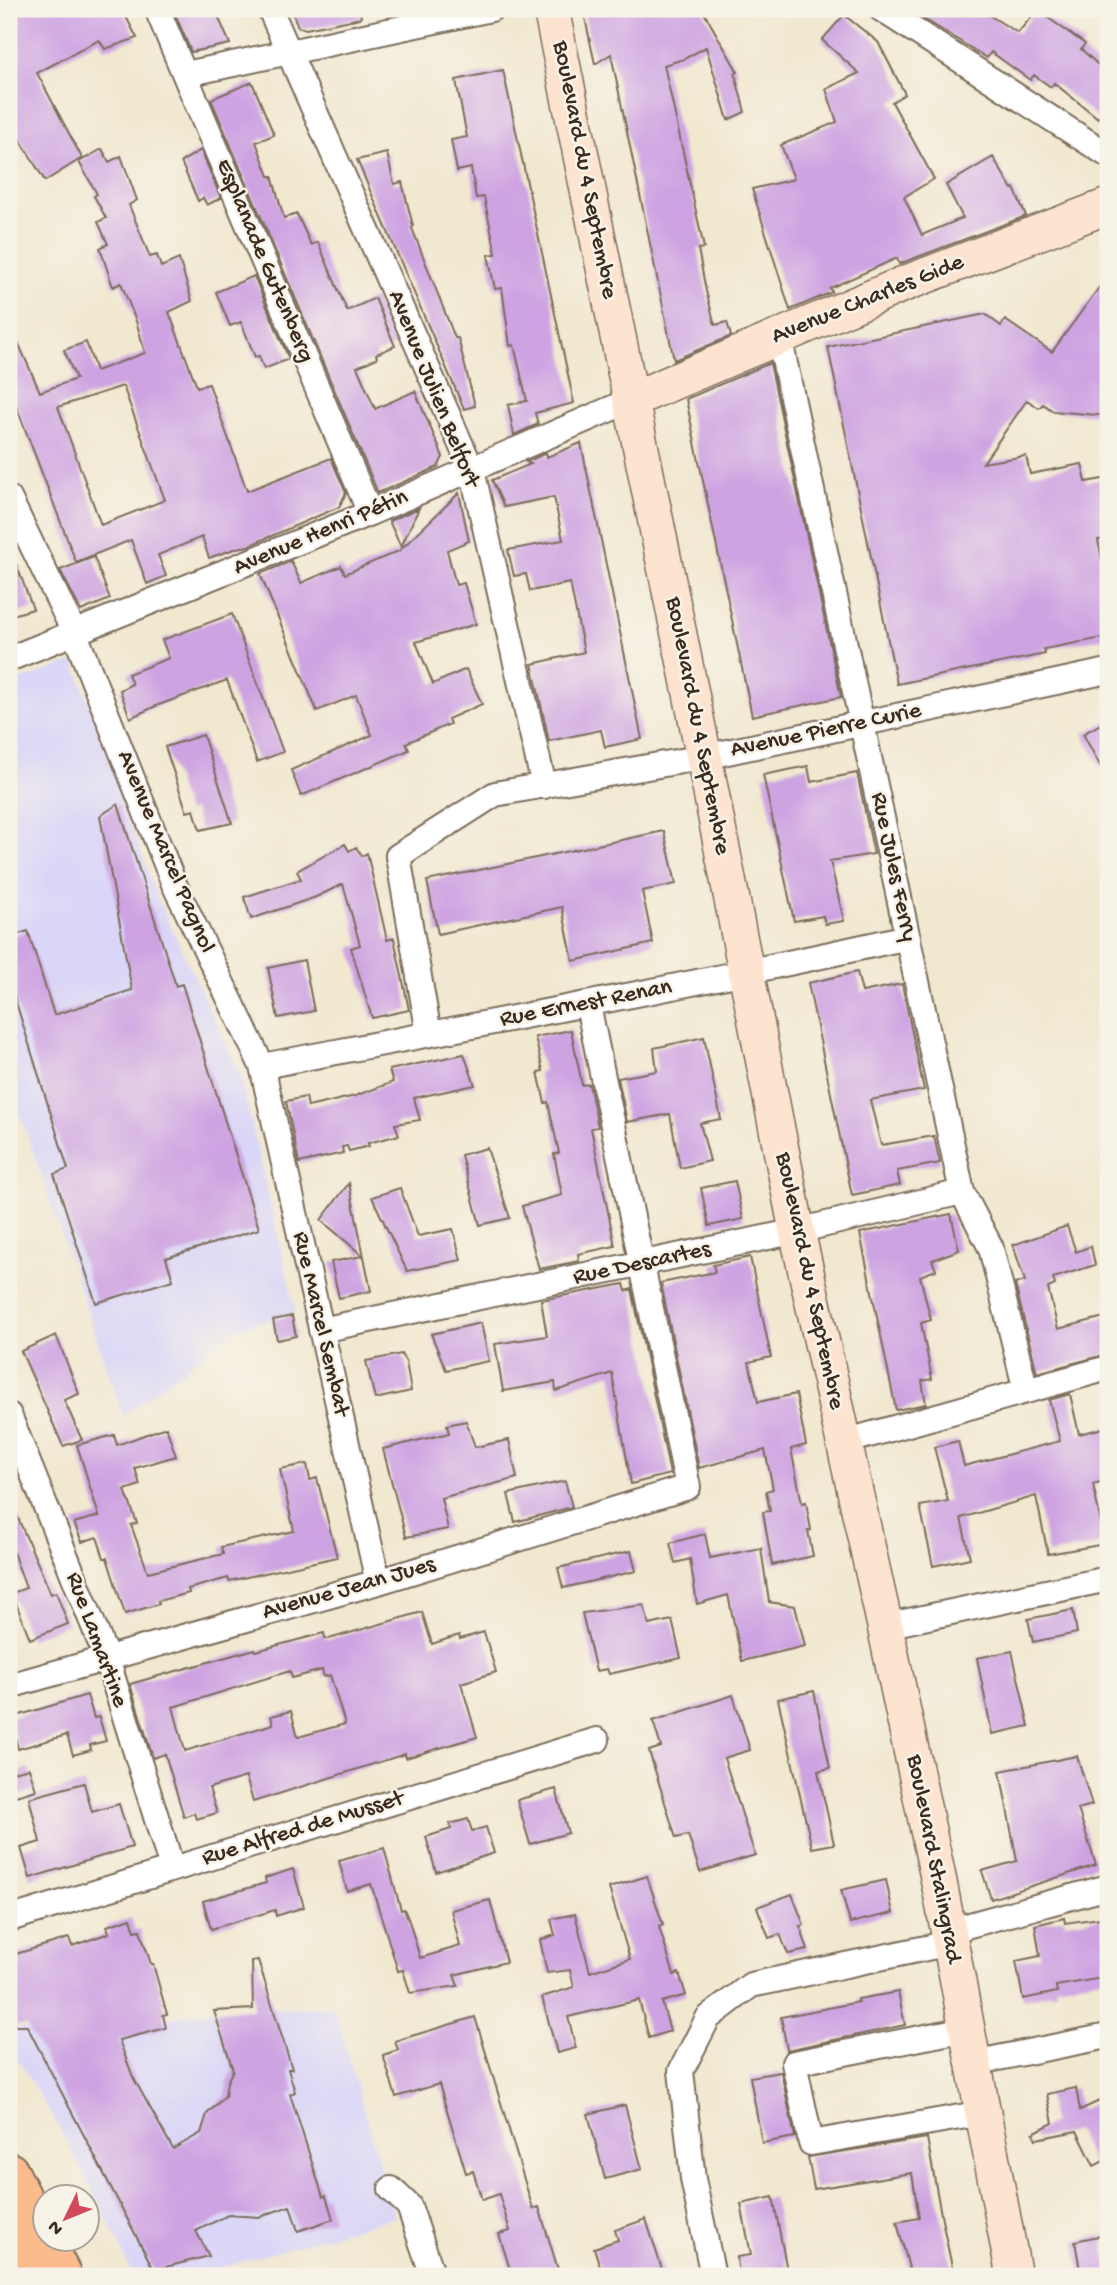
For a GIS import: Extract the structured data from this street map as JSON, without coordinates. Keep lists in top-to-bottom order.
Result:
{
  "streets": {
    "street": [
      "Boulevard du 4 Septembre",
      "Esplanade Gutenberg",
      "Avenue Charles Gide",
      "Avenue Julien Belfort",
      "Avenue Henri Pétin",
      "Avenue Pierre Curie",
      "Avenue Marcel Pagnol",
      "Rue Jules Ferry",
      "Rue Ernest Renan",
      "Rue Descartes",
      "Rue Marcel Sembat",
      "Avenue Jean Jues",
      "Rue Lamartine",
      "Rue Alfred de Musset",
      "Boulevard Stalingrad"
    ]
  },
  "crossings": [
    ["Boulevard du 4 Septembre", "Avenue Charles Gide"],
    ["Boulevard du 4 Septembre", "Avenue Henri Pétin"],
    ["Boulevard du 4 Septembre", "Avenue Pierre Curie"],
    ["Boulevard du 4 Septembre", "Rue Ernest Renan"],
    ["Boulevard du 4 Septembre", "Rue Descartes"],
    ["Boulevard du 4 Septembre", "Boulevard Stalingrad"],
    ["Esplanade Gutenberg", "Avenue Henri Pétin"],
    ["Avenue Charles Gide", "Avenue Henri Pétin"],
    ["Avenue Charles Gide", "Rue Jules Ferry"],
    ["Avenue Julien Belfort", "Avenue Henri Pétin"],
    ["Avenue Julien Belfort", "Avenue Pierre Curie"],
    ["Avenue Henri Pétin", "Avenue Marcel Pagnol"],
    ["Avenue Pierre Curie", "Rue Jules Ferry"],
    ["Avenue Pierre Curie", "Rue Ernest Renan"],
    ["Avenue Marcel Pagnol", "Rue Ernest Renan"],
    ["Avenue Marcel Pagnol", "Rue Marcel Sembat"],
    ["Rue Jules Ferry", "Rue Ernest Renan"],
    ["Rue Jules Ferry", "Rue Descartes"],
    ["Rue Ernest Renan", "Rue Marcel Sembat"],
    ["Rue Descartes", "Rue Marcel Sembat"],
    ["Rue Descartes", "Avenue Jean Jues"],
    ["Rue Marcel Sembat", "Avenue Jean Jues"],
    ["Avenue Jean Jues", "Rue Lamartine"],
    ["Rue Lamartine", "Rue Alfred de Musset"]
  ],
  "north": "bottom left"
}
